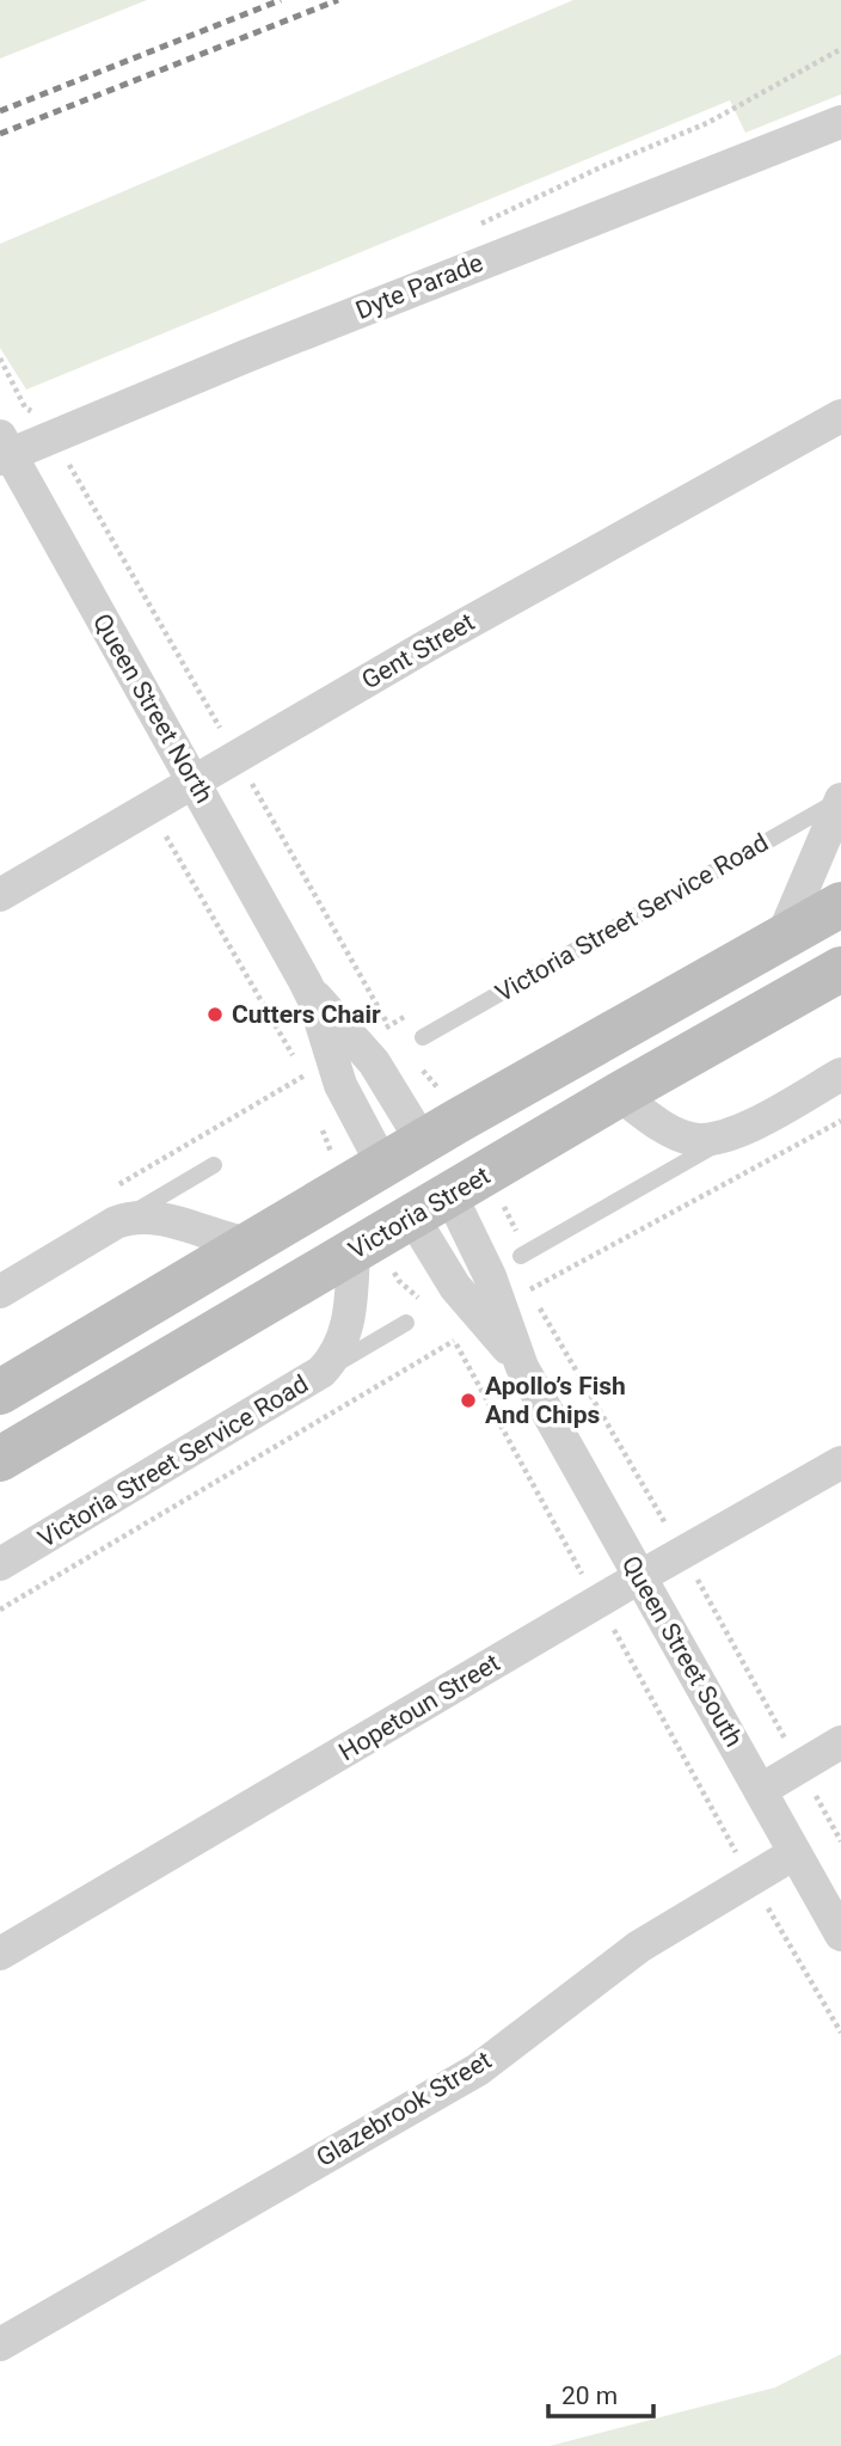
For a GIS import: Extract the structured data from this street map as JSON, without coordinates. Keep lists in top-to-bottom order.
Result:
{
  "streets": {
    "main road": ["Victoria Street", "Queen Street South"],
    "street": [
      "Dyte Parade",
      "Gent Street",
      "Queen Street North",
      "Victoria Street Service Road",
      "Hopetoun Street",
      "Glazebrook Street"
    ]
  },
  "crossings": [
    ["Dyte Parade", "Queen Street North"],
    ["Gent Street", "Queen Street North"],
    ["Queen Street North", "Queen Street South"],
    ["Victoria Street Service Road", "Victoria Street"],
    ["Victoria Street", "Queen Street South"],
    ["Queen Street South", "Hopetoun Street"],
    ["Queen Street South", "Glazebrook Street"]
  ],
  "places": ["Cutters Chair", "Apollo’s Fish And Chips"],
  "scale_bar": "20 m"
}
